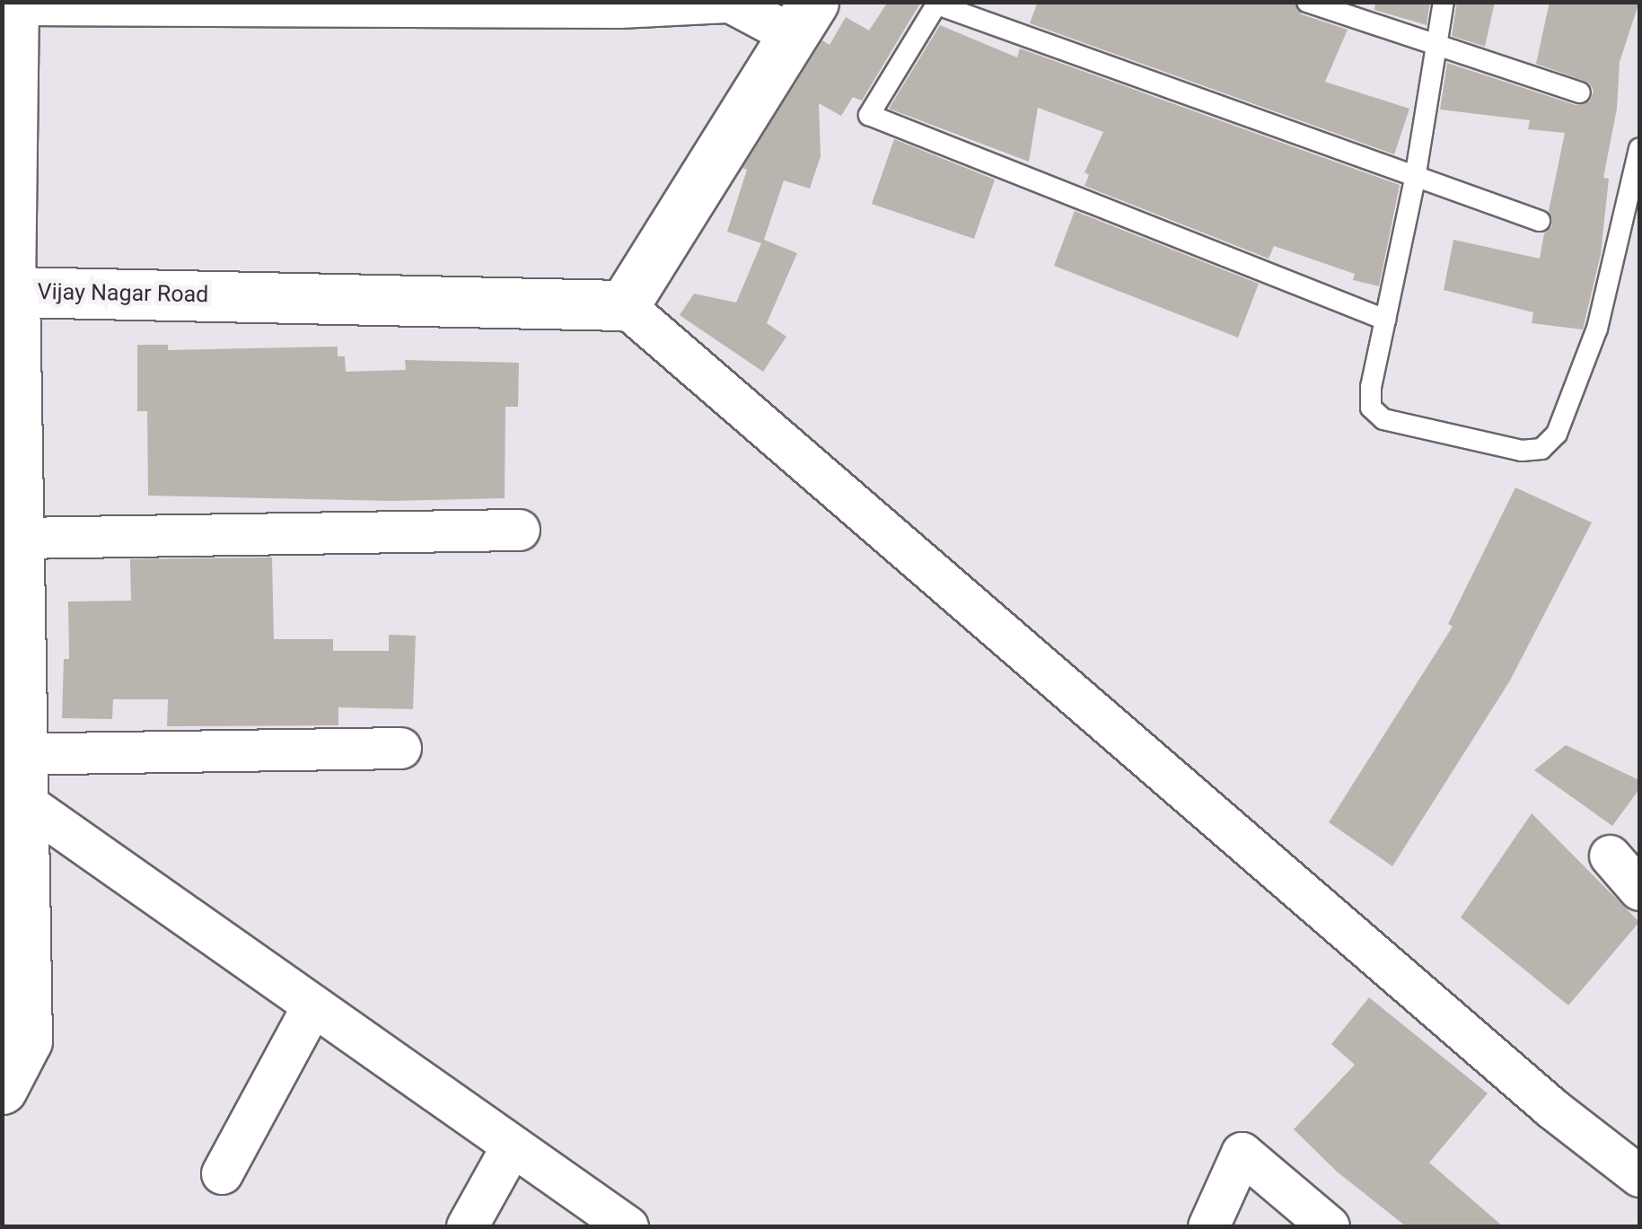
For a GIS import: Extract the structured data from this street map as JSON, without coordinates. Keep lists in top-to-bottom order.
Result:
{
  "streets": {
    "street": ["Vijay Nagar Road"]
  }
}
